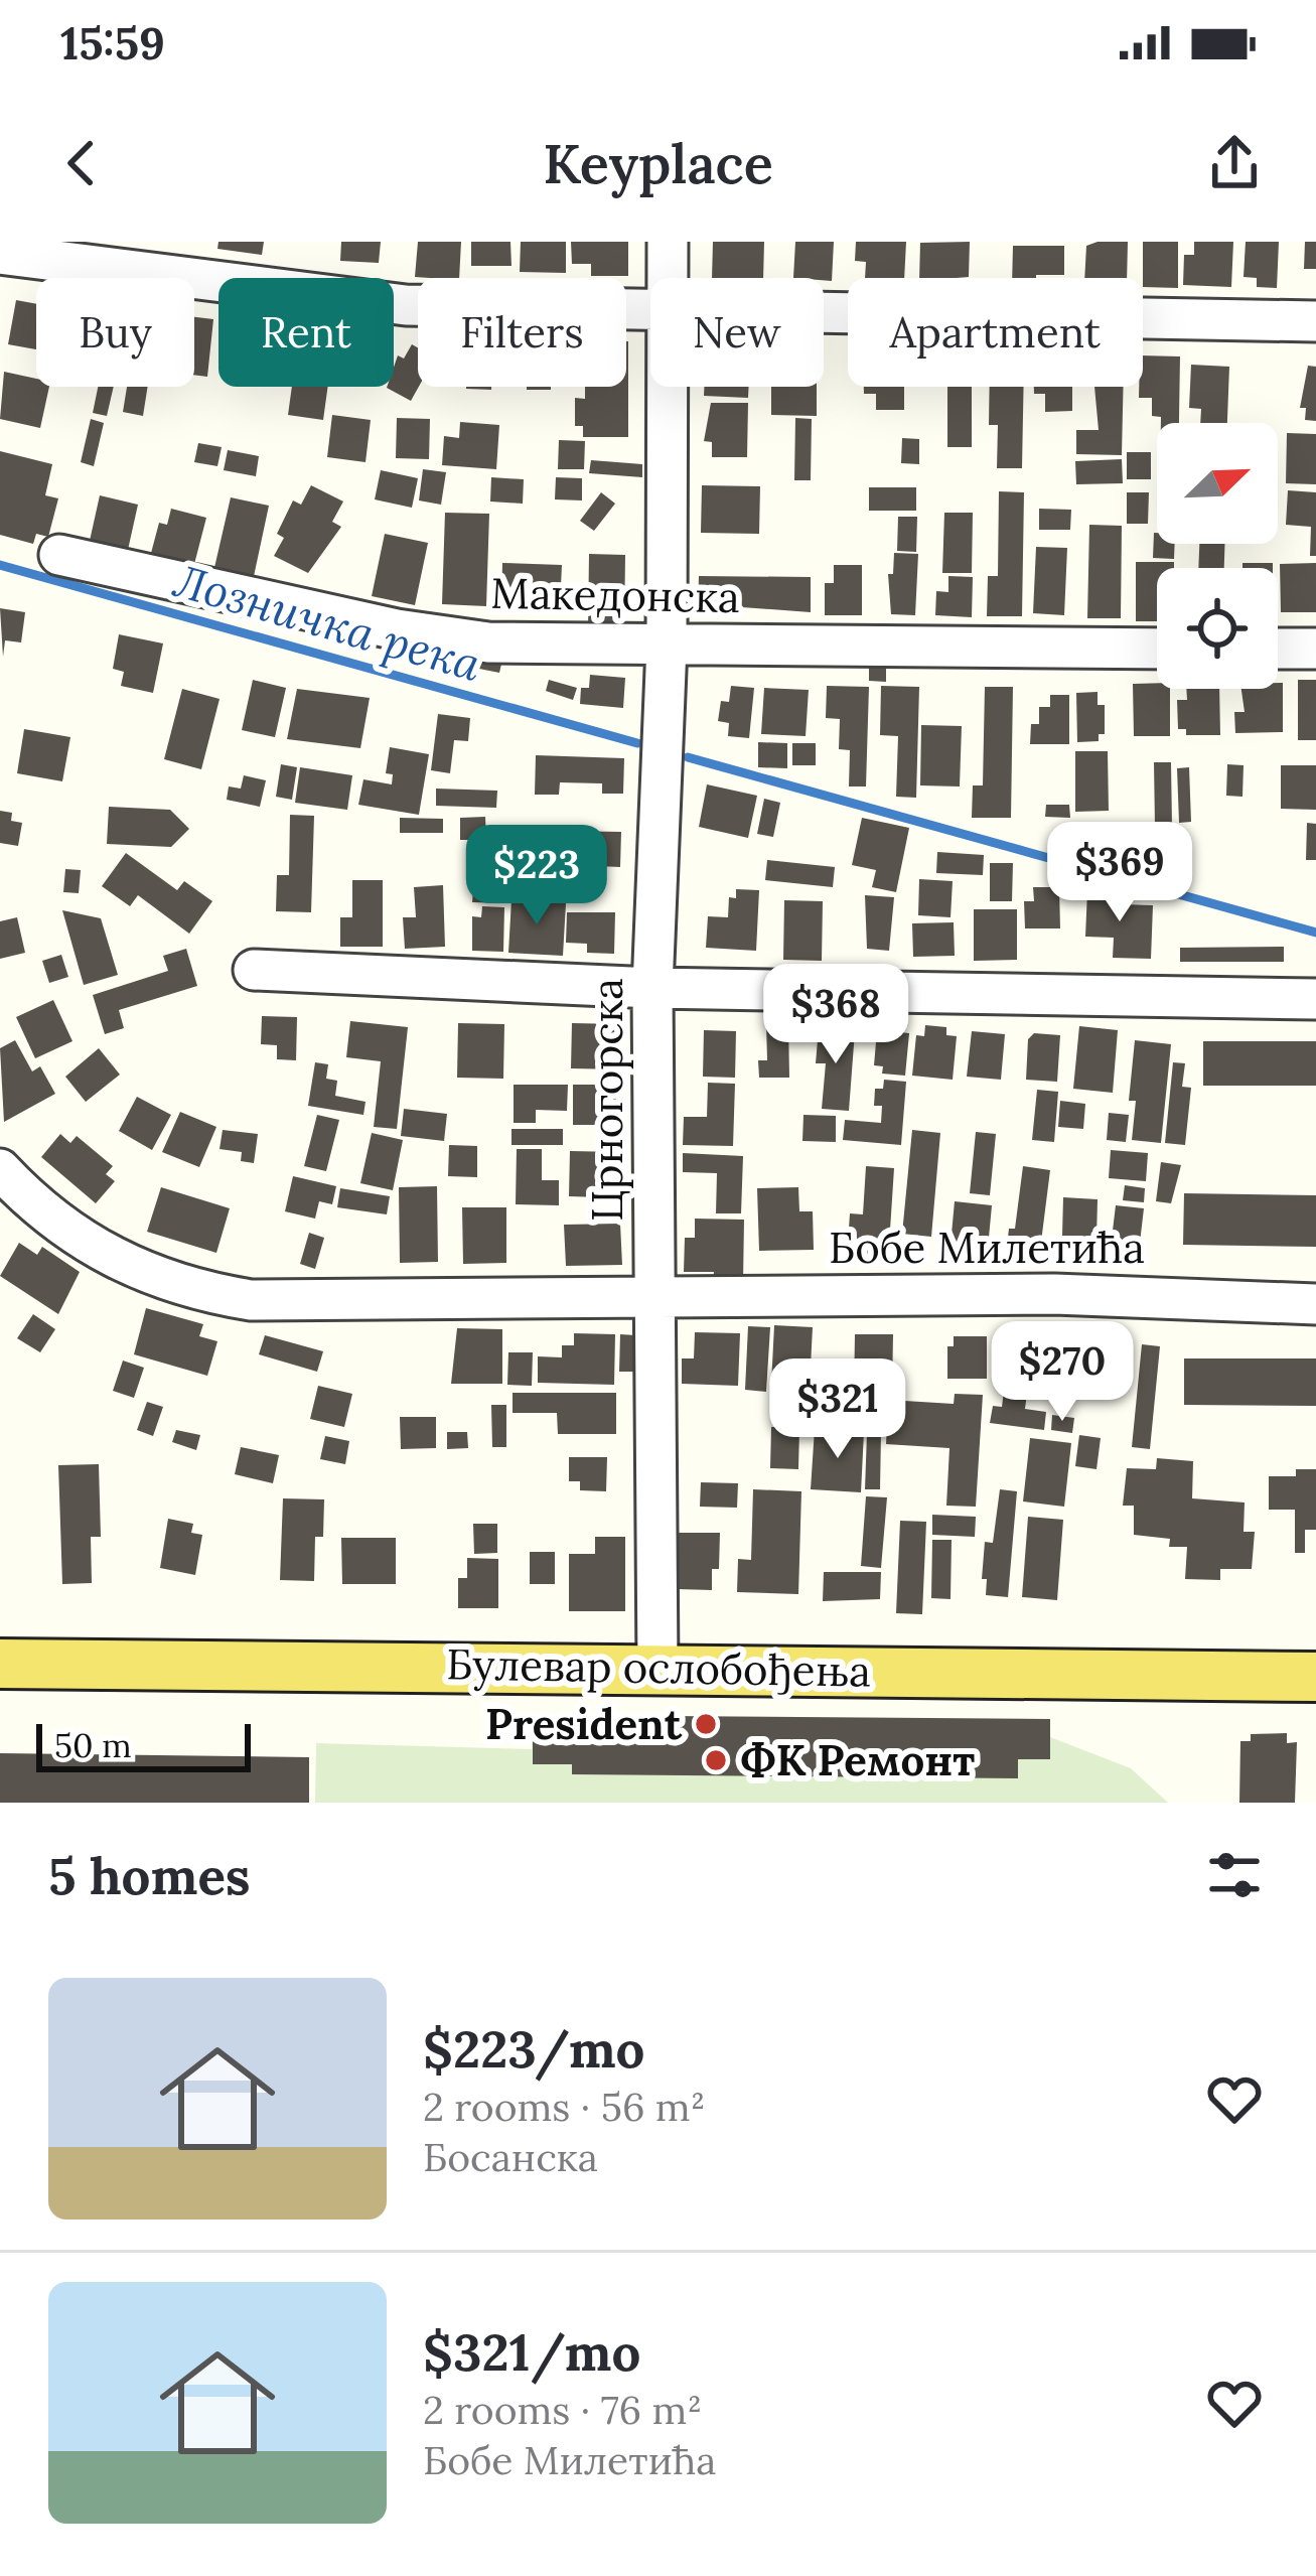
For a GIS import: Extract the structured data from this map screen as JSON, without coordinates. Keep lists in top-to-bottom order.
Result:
{
  "streets": {
    "main road": ["Булевар ослобођења"],
    "street": ["Македонска", "Црногорска", "Бобе Милетића"]
  },
  "crossings": [
    ["Македонска", "Црногорска"],
    ["Црногорска", "Бобе Милетића"],
    ["Црногорска", "Булевар ослобођења"]
  ],
  "water": ["Лозничка река"],
  "places": ["President", "ФК Ремонт"],
  "scale_bar": "50 m",
  "north": "top right",
  "page": {
    "status": "15:59",
    "header": "Keyplace",
    "chip": [
      "Buy",
      "Rent",
      "Filters",
      "New",
      "Apartment"
    ],
    "price": [
      "$369",
      "$223",
      "$368",
      "$270",
      "$321"
    ],
    "scale": "50 m",
    "heading": "5 homes",
    "list": [
      {
        "name": "$223/mo",
        "note": "2 rooms · 56 m² · Босанска"
      },
      {
        "name": "$321/mo",
        "note": "2 rooms · 76 m² · Бобе Милетића"
      }
    ]
  }
}
